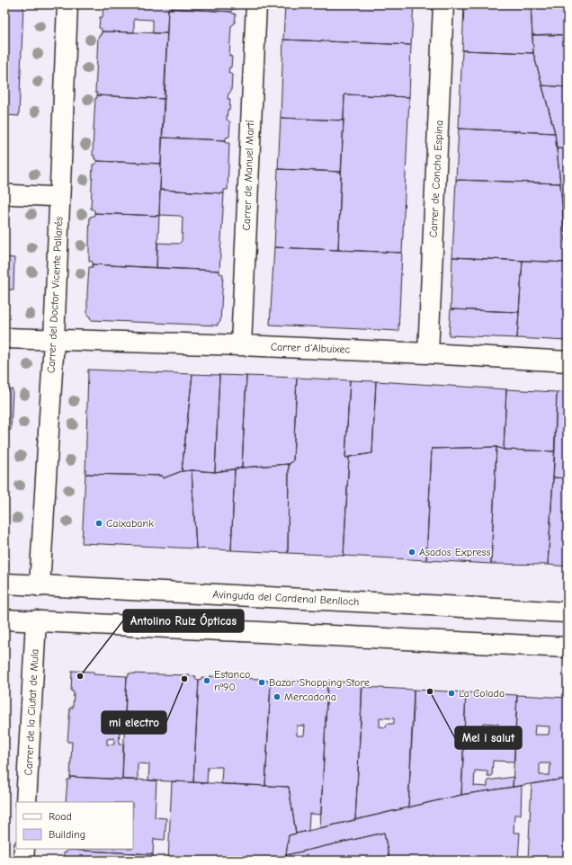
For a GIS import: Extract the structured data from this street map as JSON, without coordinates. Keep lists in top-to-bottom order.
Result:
{
  "streets": {
    "street": [
      "Carrer de Manuel Martí",
      "Carrer de Concha Espina",
      "Carrer del Doctor Vicente Pallarés",
      "Carrer d'Albuixec",
      "Avinguda del Cardenal Benlloch",
      "Carrer de la Ciutat de Mula"
    ]
  },
  "crossings": [
    ["Carrer de Manuel Martí", "Carrer d'Albuixec"],
    ["Carrer de Concha Espina", "Carrer d'Albuixec"],
    ["Carrer del Doctor Vicente Pallarés", "Carrer d'Albuixec"],
    ["Carrer del Doctor Vicente Pallarés", "Avinguda del Cardenal Benlloch"]
  ],
  "places": [
    "Caixabank",
    "Asados Express",
    "Antolino Ruiz Ópticas",
    "mi electro",
    "Estanco nº90",
    "Bazar Shopping Store",
    "Mel i salut",
    "La Colada",
    "Mercadona"
  ],
  "legend": ["Road", "Building"]
}
